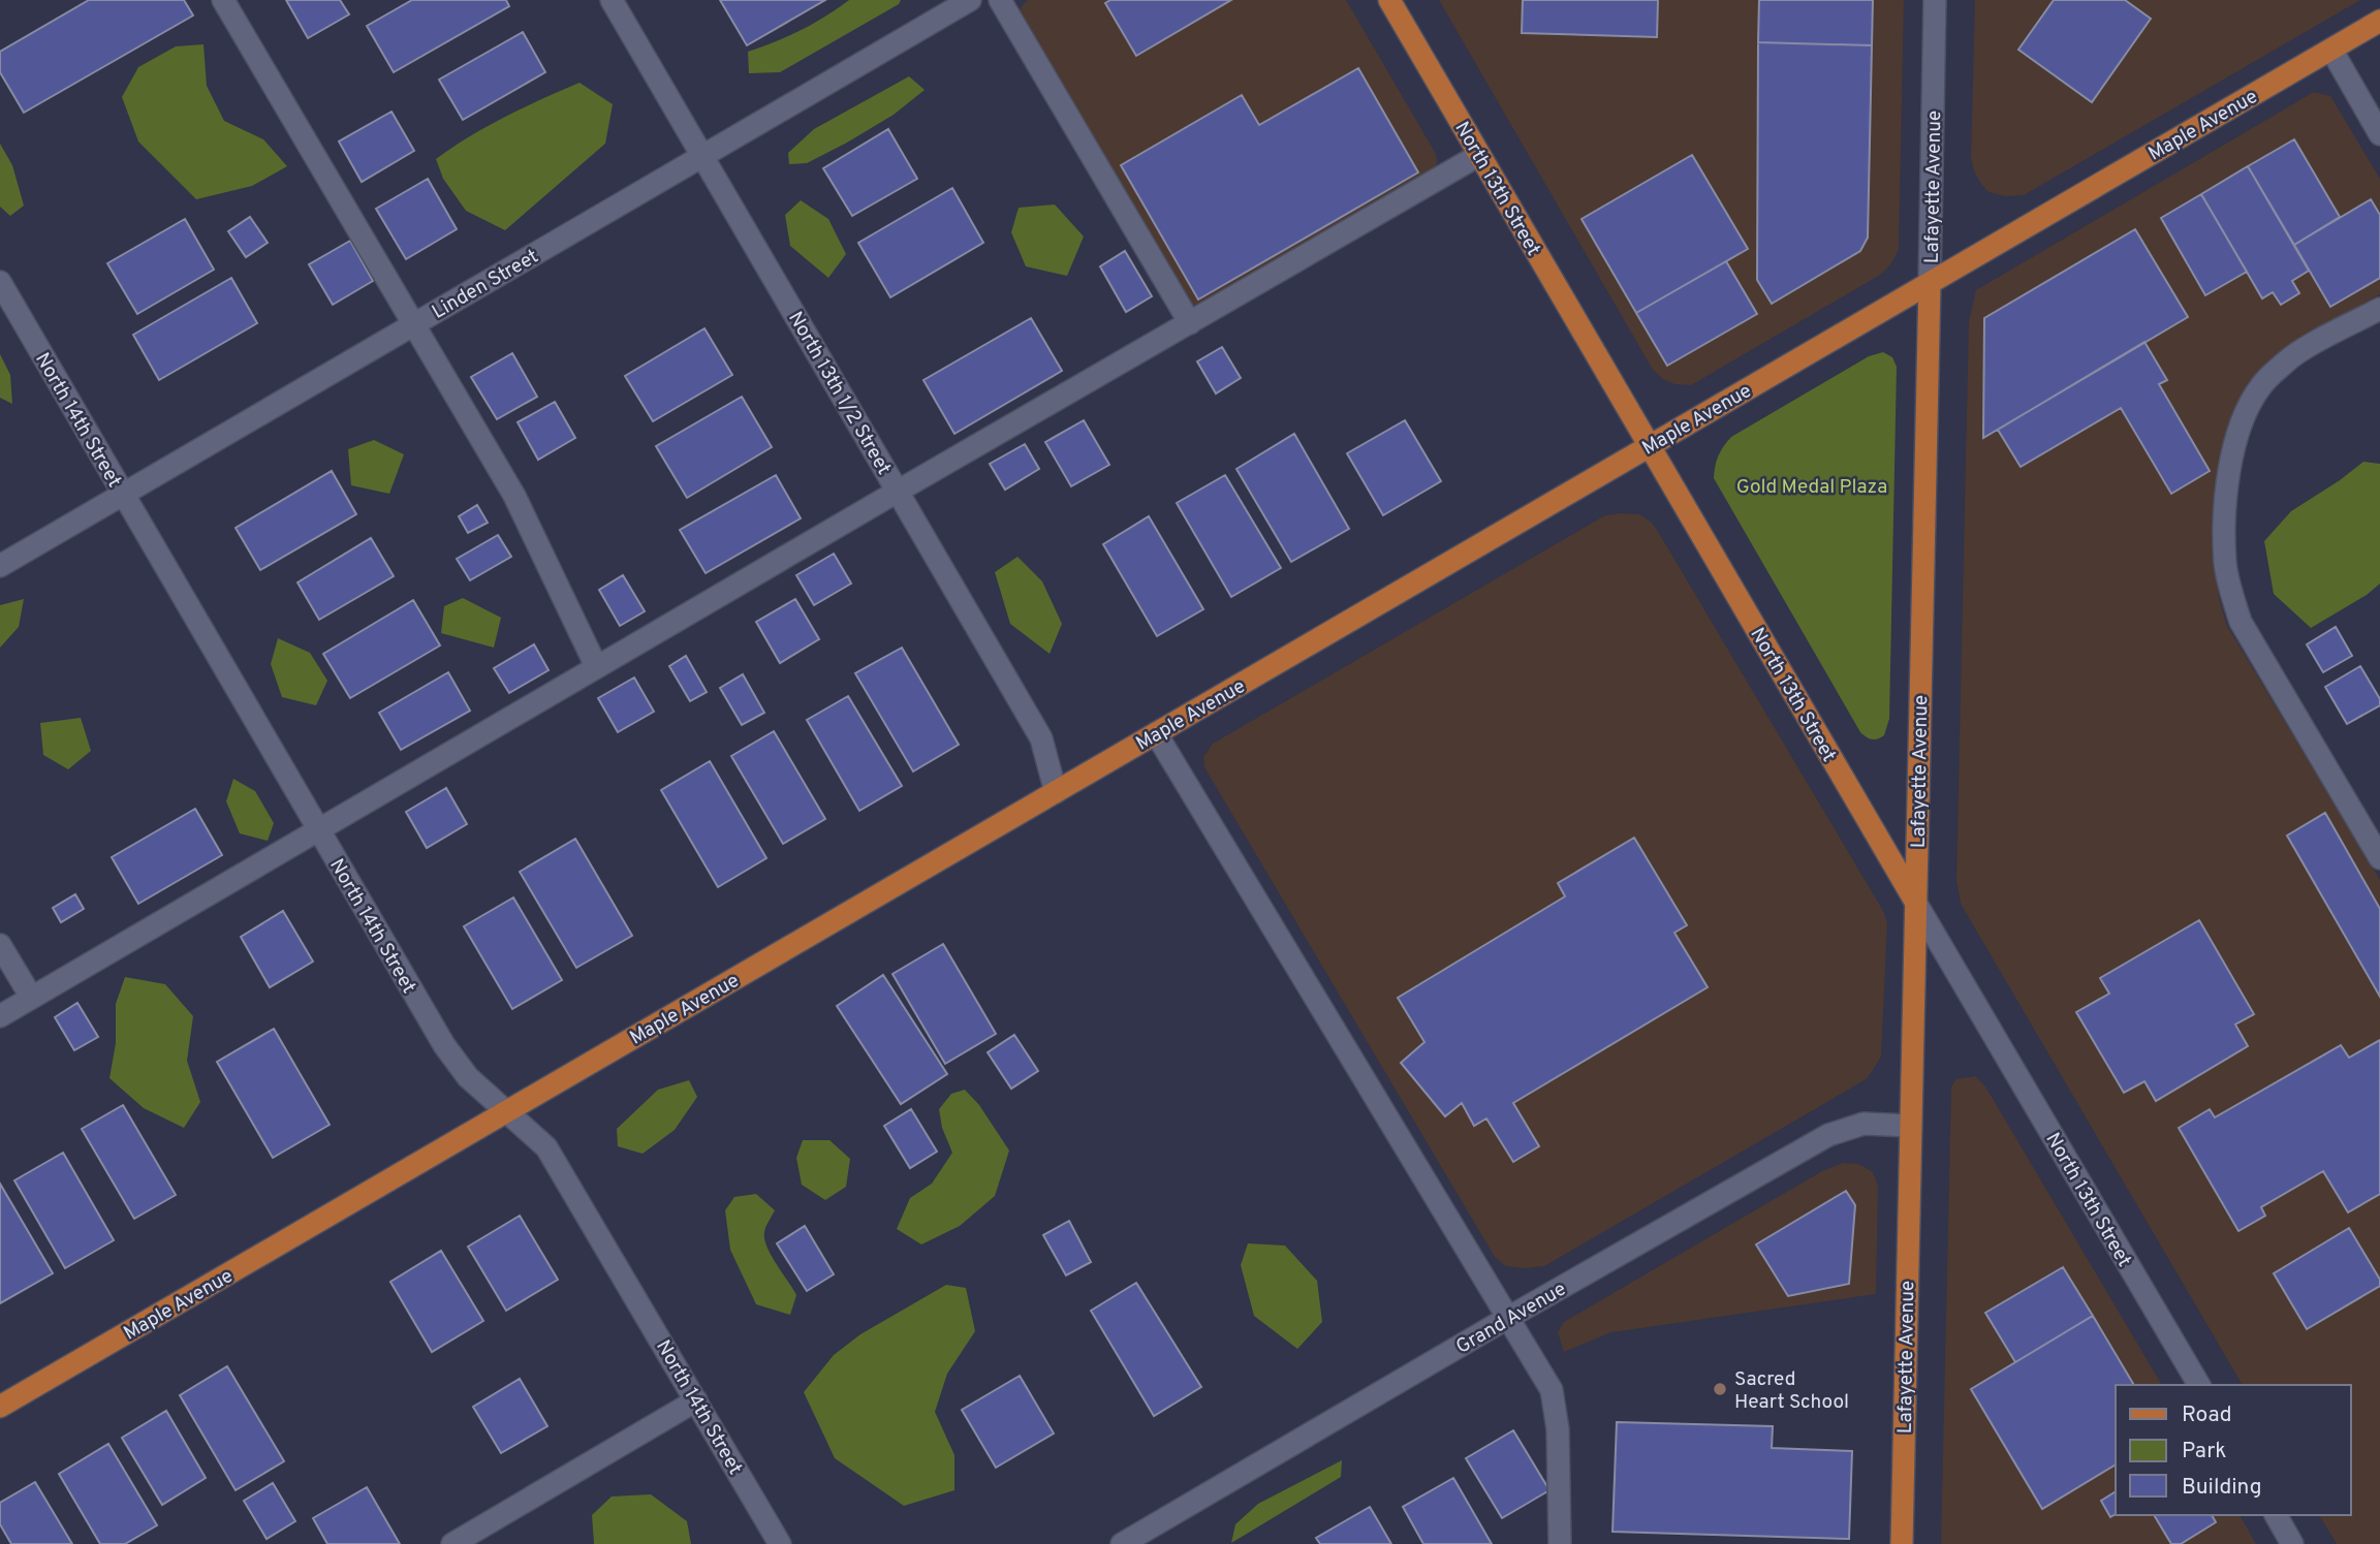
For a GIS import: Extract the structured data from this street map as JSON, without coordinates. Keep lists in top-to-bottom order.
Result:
{
  "streets": {
    "main road": ["Maple Avenue", "Lafayette Avenue", "North 13th Street"],
    "street": [
      "Linden Street",
      "North 13th 1/2 Street",
      "North 14th Street",
      "Grand Avenue"
    ]
  },
  "crossings": [
    ["Maple Avenue", "Lafayette Avenue"],
    ["Maple Avenue", "North 13th Street"],
    ["Maple Avenue", "North 13th 1/2 Street"],
    ["Maple Avenue", "North 14th Street"],
    ["Lafayette Avenue", "North 13th Street"],
    ["Lafayette Avenue", "Grand Avenue"],
    ["Linden Street", "North 13th 1/2 Street"],
    ["Linden Street", "North 14th Street"]
  ],
  "parks": ["Gold Medal Plaza"],
  "places": ["Sacred Heart School"],
  "legend": ["Road", "Park", "Building"]
}
